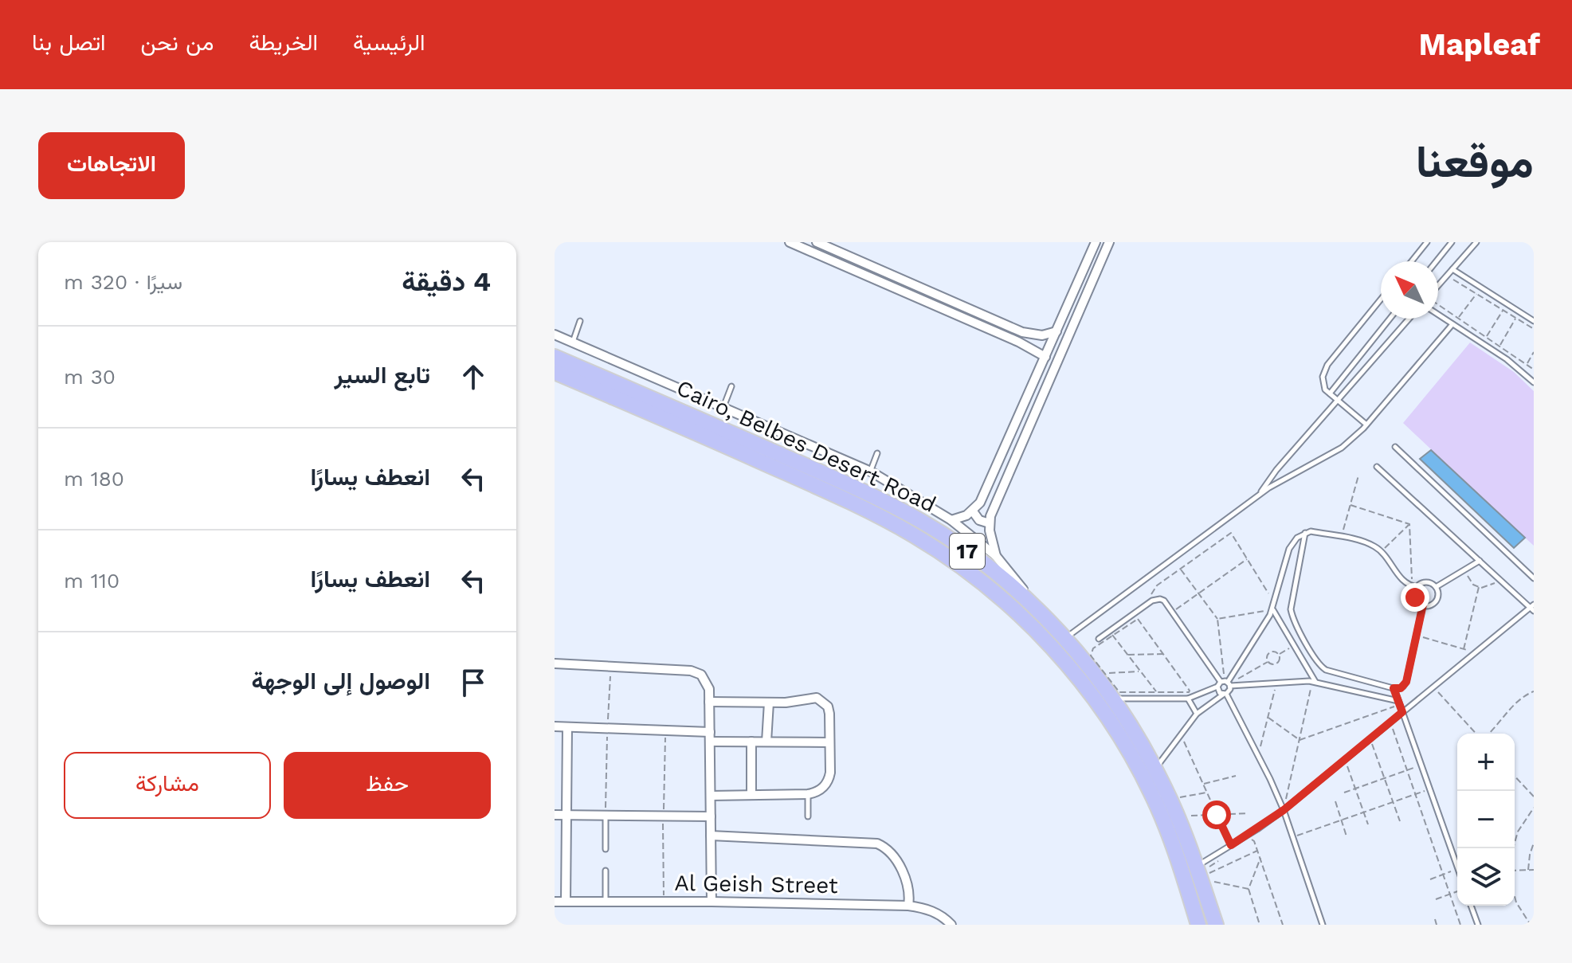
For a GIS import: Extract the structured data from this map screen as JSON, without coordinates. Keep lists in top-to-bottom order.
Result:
{
  "streets": {
    "highway": ["Cairo, Belbes Desert Road", "17"],
    "street": ["Al Geish Street"]
  },
  "north": "top left",
  "page": {
    "header": "Mapleaf",
    "nav": [
      "الرئيسية",
      "الخريطة",
      "من نحن",
      "اتصل بنا"
    ],
    "title": "موقعنا",
    "buttons": [
      "الاتجاهات",
      ["حفظ", "مشاركة"]
    ],
    "heading": ["4 دقيقة", "سيرًا · 320 m"],
    "list": [
      ["تابع السير", "30 m"],
      ["انعطف يسارًا", "180 m"],
      ["انعطف يسارًا", "110 m"],
      "الوصول إلى الوجهة"
    ],
    "map_buttons": ["+", "−"]
  }
}
